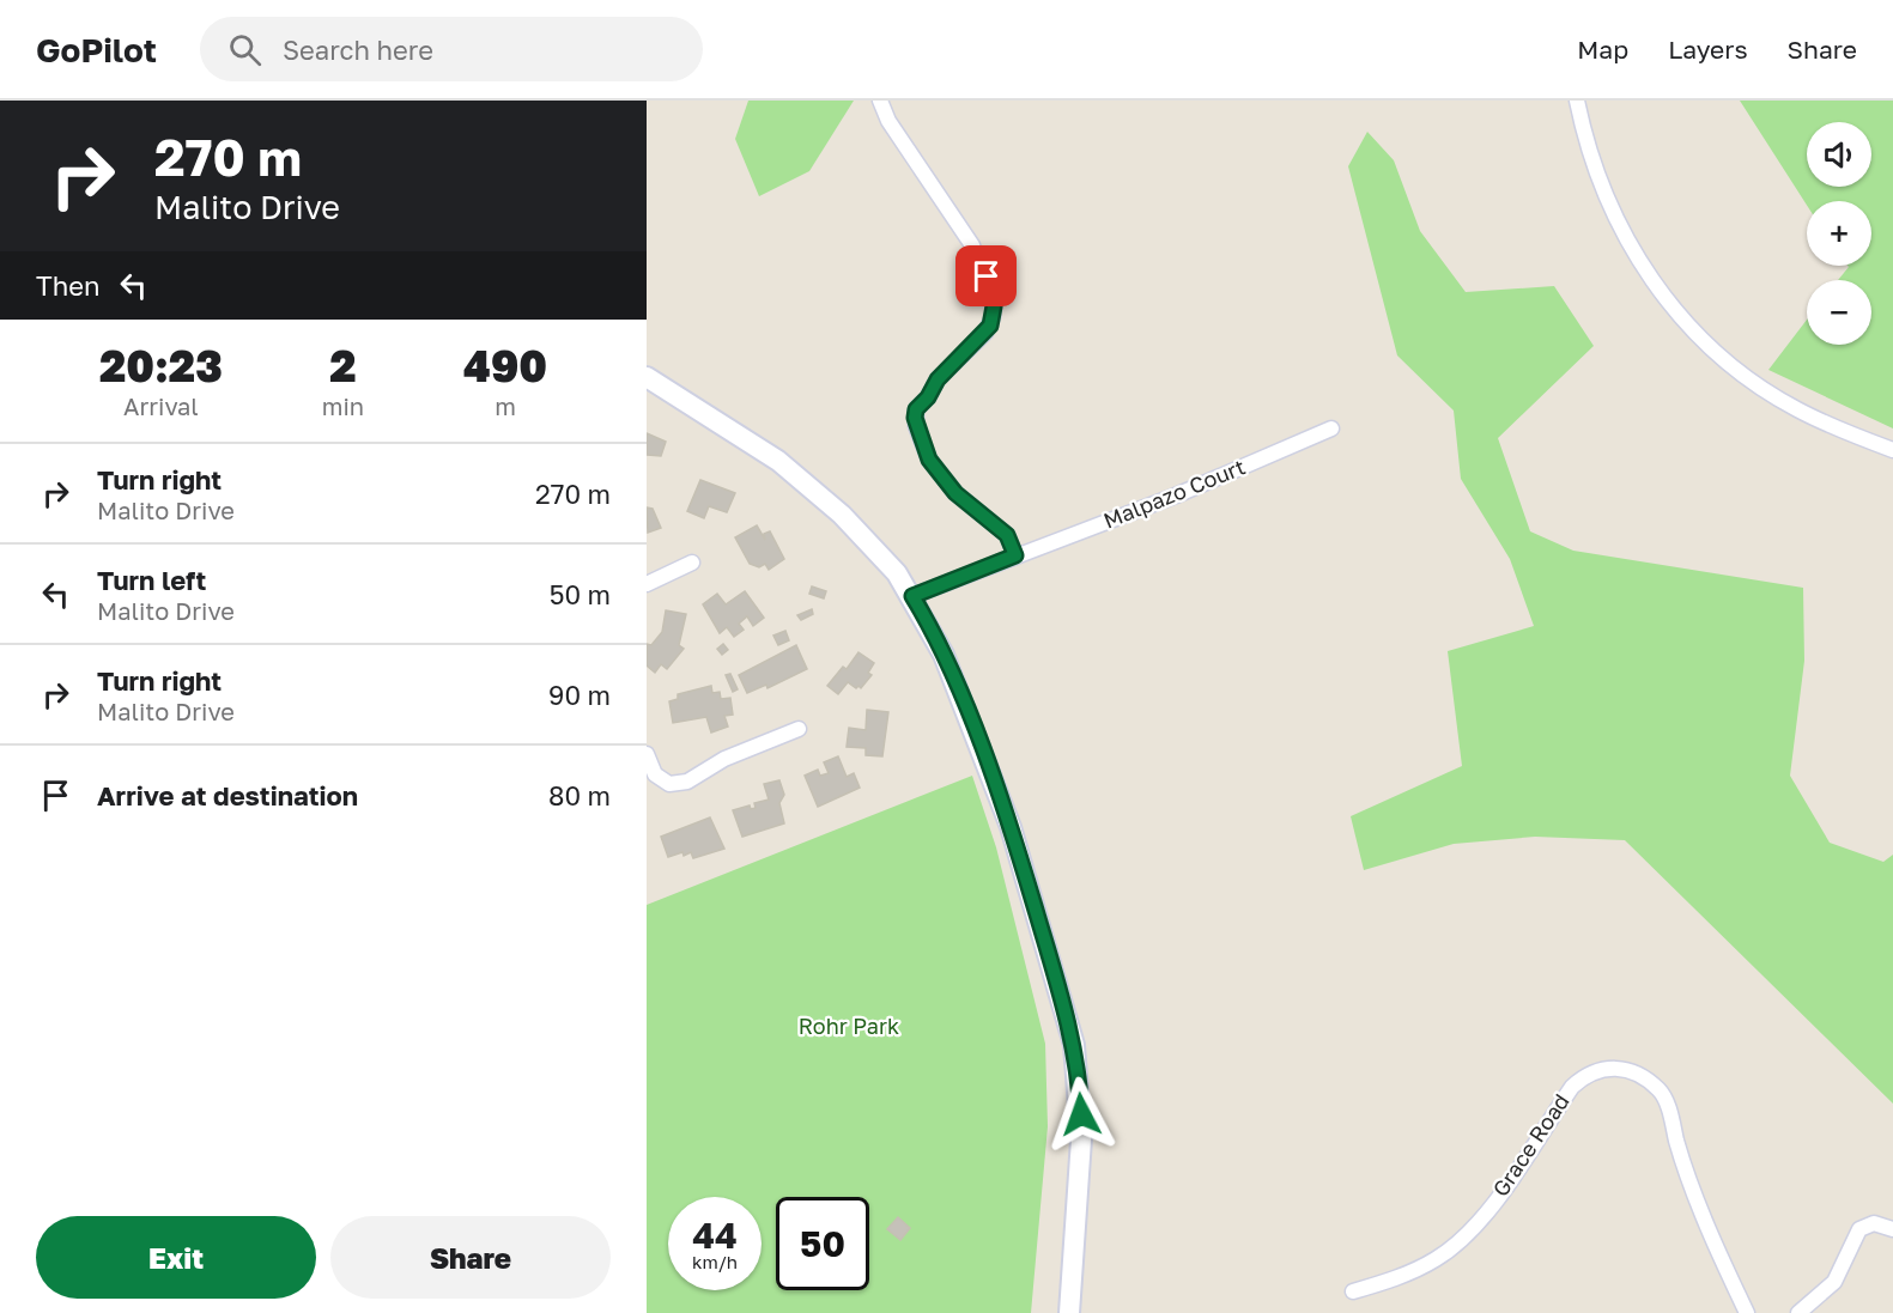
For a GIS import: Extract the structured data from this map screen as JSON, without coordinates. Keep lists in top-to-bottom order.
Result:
{
  "streets": {
    "street": ["Malpazo Court", "Grace Road"]
  },
  "parks": ["Rohr Park"],
  "page": {
    "header": "GoPilot",
    "search": "Search here",
    "nav": ["Map", "Layers", "Share"],
    "turn": ["270 m", "Malito Drive"],
    "map_buttons": ["+", "−"],
    "then": "Then",
    "eta": [
      "20:23",
      "Arrival",
      "2",
      "min",
      "490",
      "m"
    ],
    "list": [
      {
        "name": "Turn right",
        "note": "Malito Drive",
        "value": "270 m"
      },
      {
        "name": "Turn left",
        "note": "Malito Drive",
        "value": "50 m"
      },
      {
        "name": "Turn right",
        "note": "Malito Drive",
        "value": "90 m"
      },
      {
        "name": "Arrive at destination",
        "value": "80 m"
      }
    ],
    "speed": "44 km/h",
    "limit": "50",
    "buttons": ["Exit", "Share"]
  }
}
